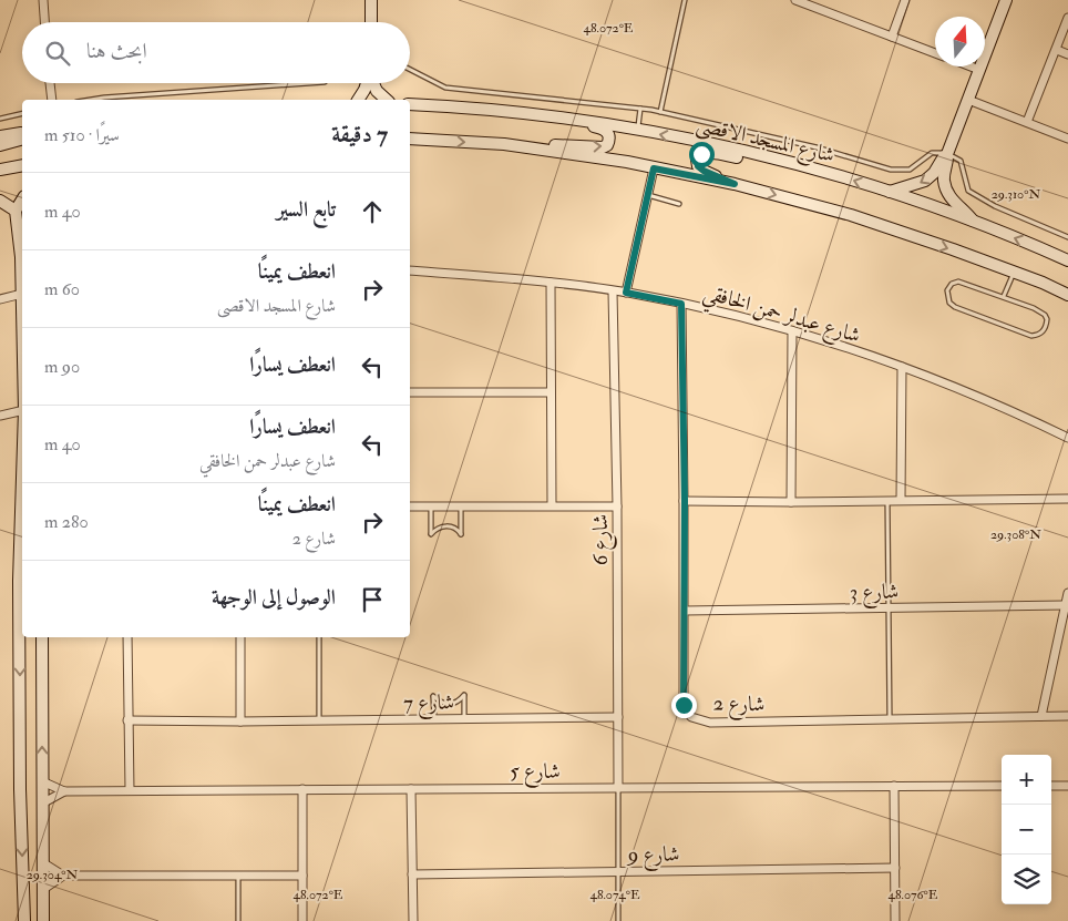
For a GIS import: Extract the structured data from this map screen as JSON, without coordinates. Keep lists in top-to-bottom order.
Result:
{
  "streets": {
    "main road": ["شارع المسجد الاقصى"],
    "street": [
      "شارع عبدلر حمن الخافقي",
      "شارع 6",
      "شارع 3",
      "شارع 7",
      "شارع 2",
      "شارع 5",
      "شارع 9"
    ]
  },
  "crossings": [
    ["شارع عبدلر حمن الخافقي", "شارع 6"],
    ["شارع عبدلر حمن الخافقي", "شارع 2"],
    ["شارع 6", "شارع 7"],
    ["شارع 6", "شارع 5"],
    ["شارع 3", "شارع 2"]
  ],
  "north": "top",
  "page": {
    "search": "ابحث هنا",
    "heading": ["7 دقيقة", "سيرًا · 510 m"],
    "list": [
      ["تابع السير", "40 m"],
      ["انعطف يمينًا", "شارع المسجد الاقصى", "60 m"],
      ["انعطف يسارًا", "90 m"],
      ["انعطف يسارًا", "شارع عبدلر حمن الخافقي", "40 m"],
      ["انعطف يمينًا", "شارع 2", "280 m"],
      "الوصول إلى الوجهة"
    ],
    "map_buttons": ["+", "−"]
  },
  "coordinates": [
    "48.072°E",
    "29.310°N",
    "29.308°N",
    "29.304°N",
    "48.074°E",
    "48.076°E"
  ]
}
